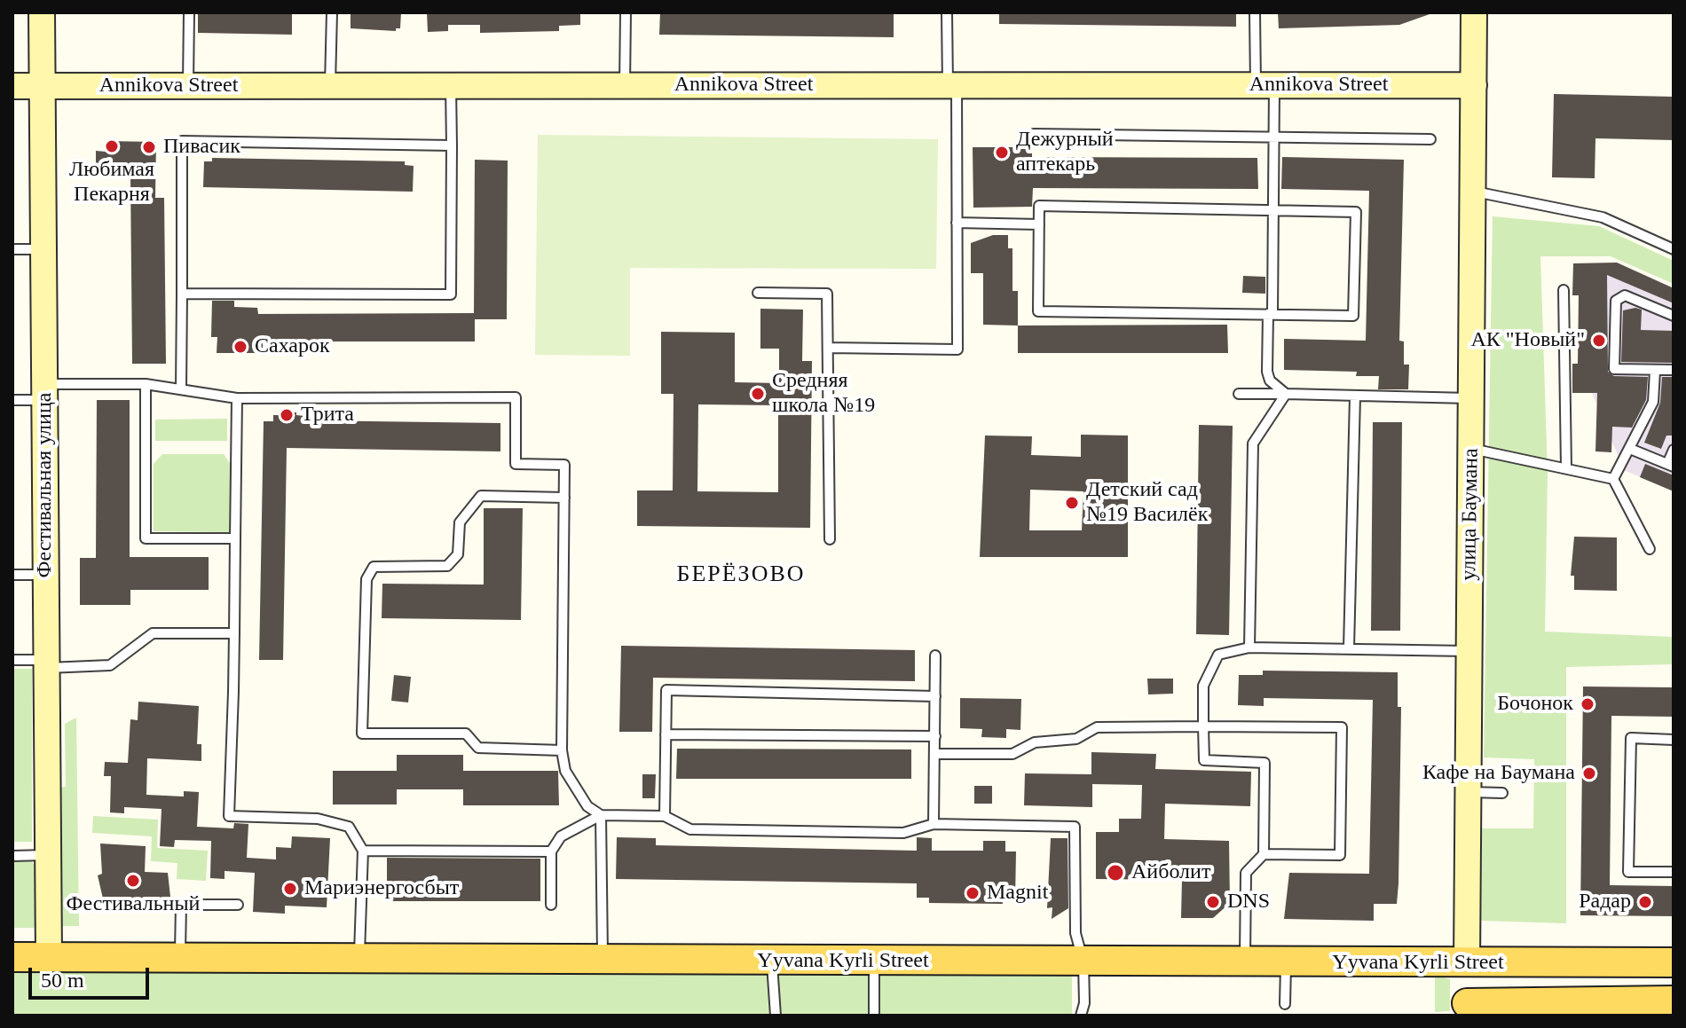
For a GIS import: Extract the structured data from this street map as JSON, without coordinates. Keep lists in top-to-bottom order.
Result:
{
  "streets": {
    "main road": ["улица Баумана", "Yyvana Kyrli Street"],
    "street": ["Annikova Street", "Фестивальная улица"]
  },
  "crossings": [
    ["Annikova Street", "Фестивальная улица"],
    ["Annikova Street", "улица Баумана"],
    ["Фестивальная улица", "Yyvana Kyrli Street"],
    ["улица Баумана", "Yyvana Kyrli Street"]
  ],
  "districts": ["БЕРЁЗОВО"],
  "places": [
    "Любимая Пекарня",
    "Пивасик",
    "Дежурный аптекарь",
    "АК \"Новый\"",
    "Сахарок",
    "Средняя школа №19",
    "Трита",
    "Детский сад №19 Василёк",
    "Бочонок",
    "Кафе на Баумана",
    "Айболит",
    "Фестивальный",
    "Мариэнергосбыт",
    "Magnit",
    "DNS",
    "Радар"
  ],
  "scale_bar": "50 m"
}
